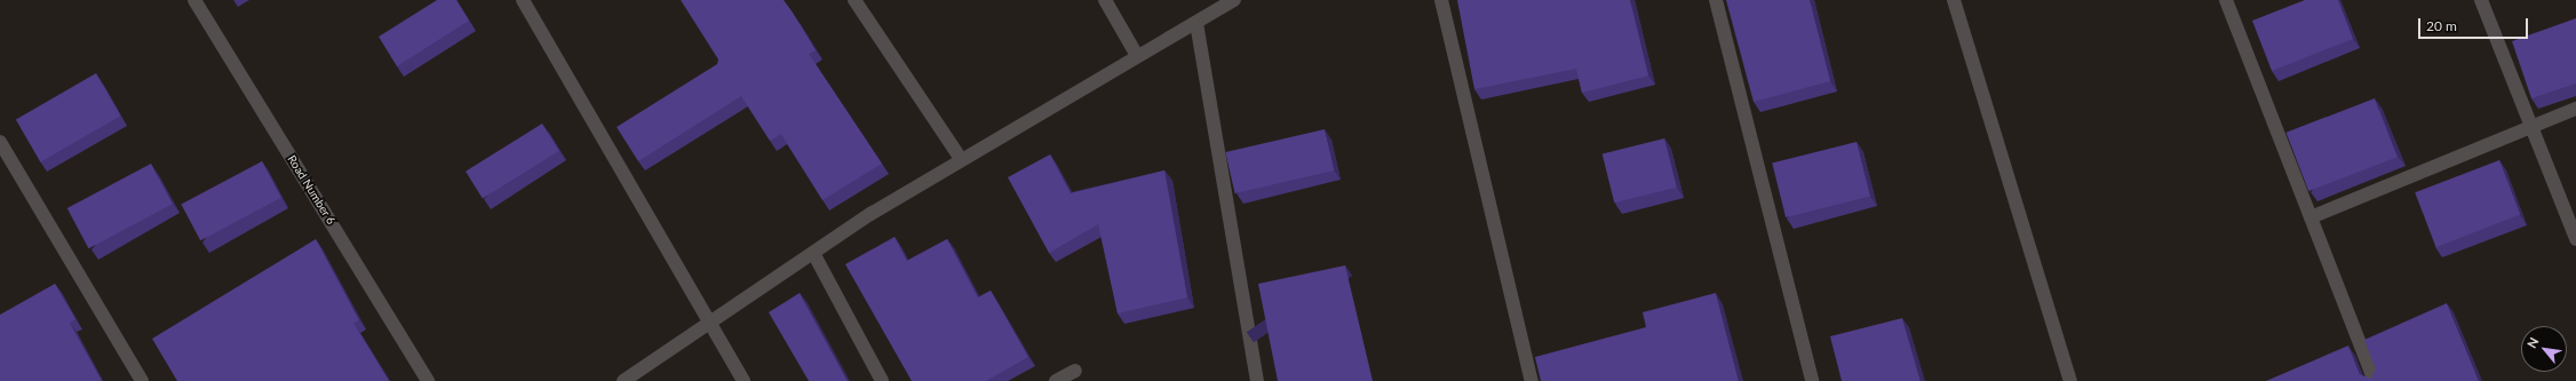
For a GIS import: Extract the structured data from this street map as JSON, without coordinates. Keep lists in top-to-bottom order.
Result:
{
  "streets": {
    "street": ["Road Number 6"]
  },
  "scale_bar": "20 m",
  "north": "top left"
}
